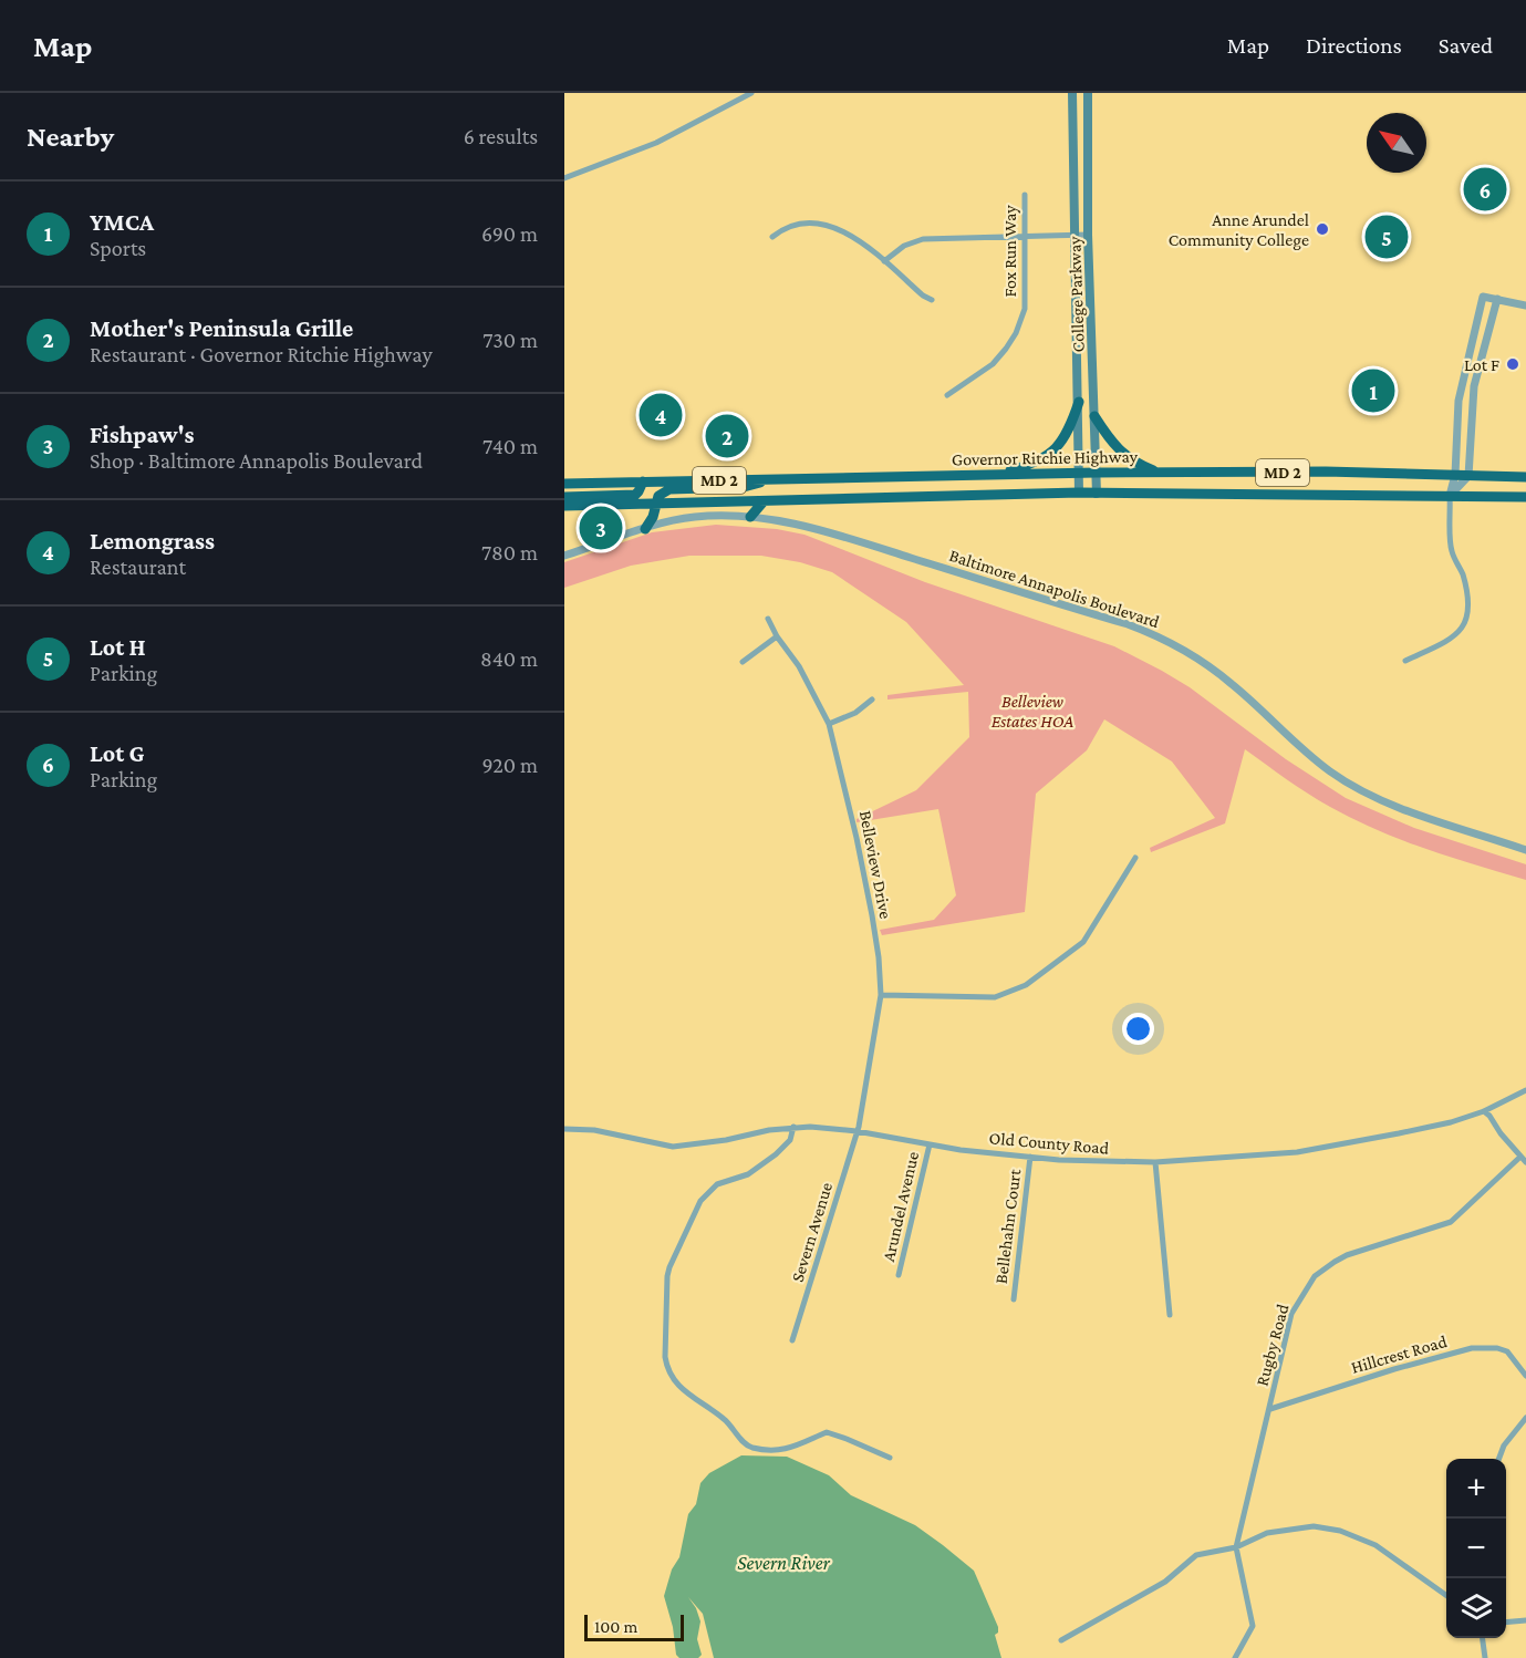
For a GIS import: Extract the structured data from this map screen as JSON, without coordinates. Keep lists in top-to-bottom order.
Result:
{
  "streets": {
    "highway": ["Governor Ritchie Highway", "MD 2"],
    "main road": ["College Parkway"],
    "street": [
      "Fox Run Way",
      "Baltimore Annapolis Boulevard",
      "Belleview Drive",
      "Old County Road",
      "Arundel Avenue",
      "Bellehahn Court",
      "Severn Avenue",
      "Rugby Road",
      "Hillcrest Road"
    ]
  },
  "crossings": [
    ["College Parkway", "Governor Ritchie Highway"],
    ["Belleview Drive", "Old County Road"],
    ["Belleview Drive", "Severn Avenue"],
    ["Old County Road", "Arundel Avenue"],
    ["Old County Road", "Bellehahn Court"],
    ["Old County Road", "Severn Avenue"],
    ["Rugby Road", "Hillcrest Road"]
  ],
  "water": ["Severn River"],
  "parks": ["Belleview Estates HOA"],
  "places": ["Anne Arundel Community College", "Lot F"],
  "scale_bar": "100 m",
  "north": "top left",
  "page": {
    "header": "Map",
    "nav": ["Map", "Directions", "Saved"],
    "heading": ["Nearby", "6 results"],
    "pins": [
      "6",
      "5",
      "1",
      "4",
      "2",
      "3"
    ],
    "list": [
      {
        "mark": "1",
        "name": "YMCA",
        "note": "Sports",
        "value": "690 m"
      },
      {
        "mark": "2",
        "name": "Mother's Peninsula Grille",
        "note": "Restaurant · Governor Ritchie Highway",
        "value": "730 m"
      },
      {
        "mark": "3",
        "name": "Fishpaw's",
        "note": "Shop · Baltimore Annapolis Boulevard",
        "value": "740 m"
      },
      {
        "mark": "4",
        "name": "Lemongrass",
        "note": "Restaurant",
        "value": "780 m"
      },
      {
        "mark": "5",
        "name": "Lot H",
        "note": "Parking",
        "value": "840 m"
      },
      {
        "mark": "6",
        "name": "Lot G",
        "note": "Parking",
        "value": "920 m"
      }
    ],
    "map_buttons": ["+", "−"],
    "scale": "100 m"
  }
}
